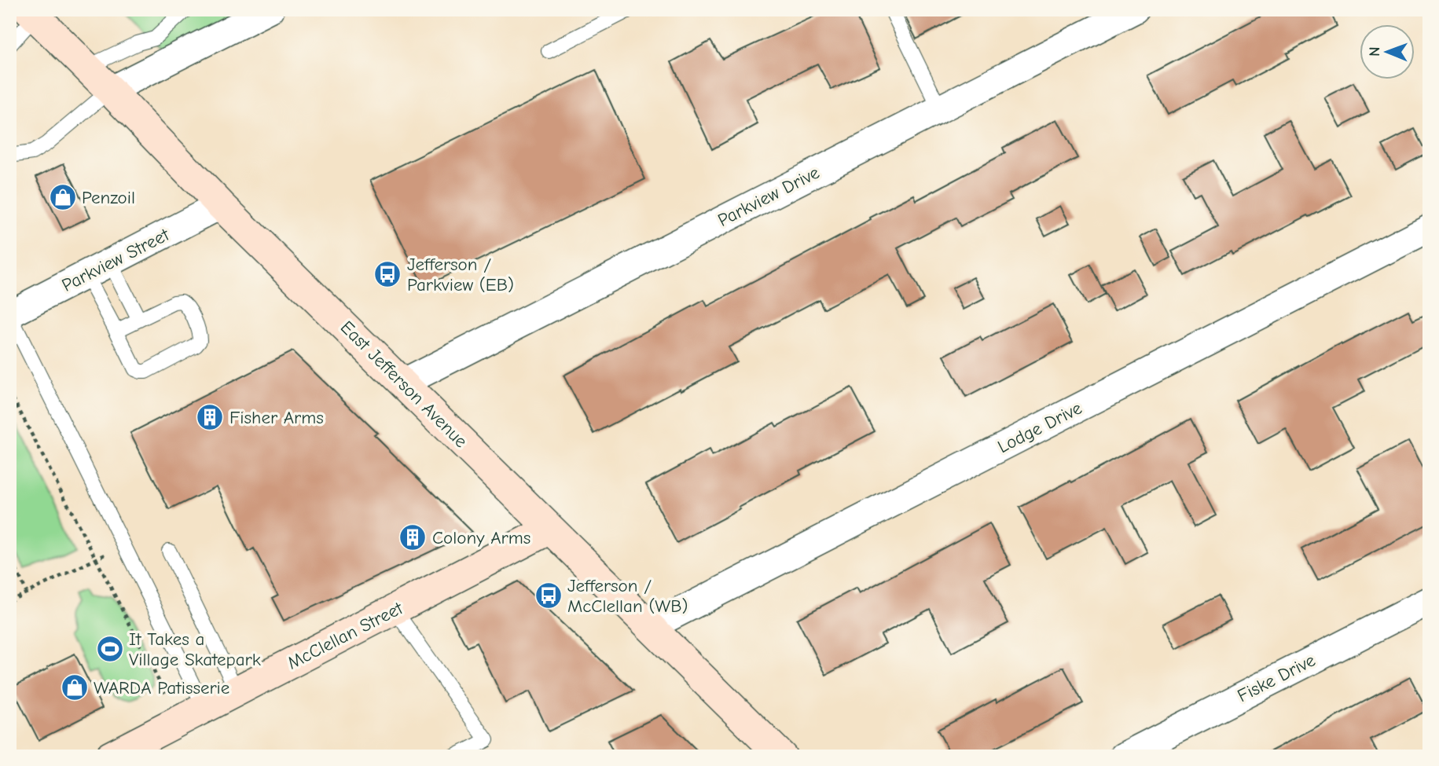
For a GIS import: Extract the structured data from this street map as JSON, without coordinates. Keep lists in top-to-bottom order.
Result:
{
  "streets": {
    "main road": ["East Jefferson Avenue", "McClellan Street"],
    "street": [
      "Parkview Drive",
      "Parkview Street",
      "Lodge Drive",
      "Fiske Drive"
    ]
  },
  "crossings": [
    ["Parkview Drive", "East Jefferson Avenue"],
    ["Parkview Street", "East Jefferson Avenue"],
    ["East Jefferson Avenue", "Lodge Drive"],
    ["East Jefferson Avenue", "McClellan Street"]
  ],
  "places": {
    "shop": ["Penzoil", "WARDA Patisserie"],
    "bus stop": ["Jefferson / Parkview (EB)", "Jefferson / McClellan (WB)"],
    "building": ["Fisher Arms", "Colony Arms"],
    "sports": ["It Takes a Village Skatepark"]
  },
  "north": "left"
}
